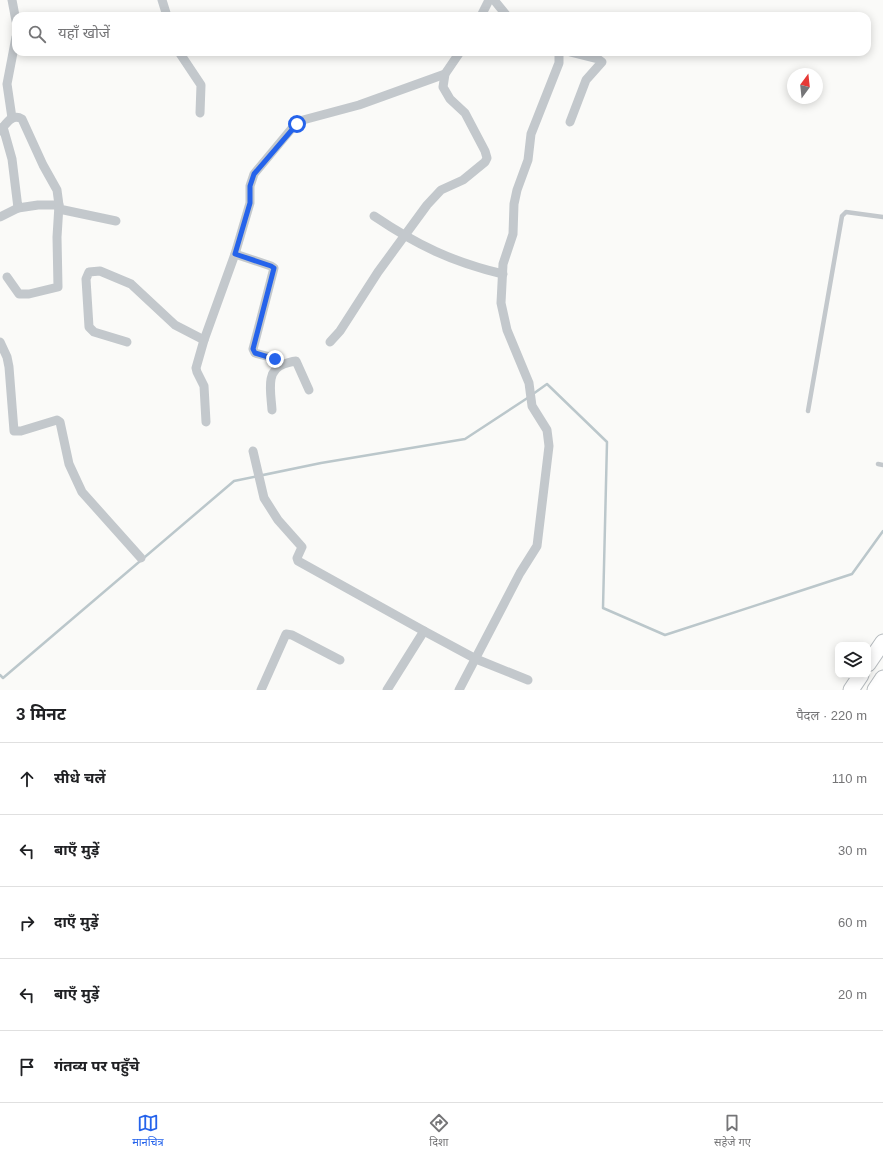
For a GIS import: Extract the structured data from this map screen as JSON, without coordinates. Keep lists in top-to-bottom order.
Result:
{
  "north": "top",
  "page": {
    "search": "यहाँ खोजें",
    "heading": ["3 मिनट", "पैदल · 220 m"],
    "list": [
      ["सीधे चलें", "110 m"],
      ["बाएँ मुड़ें", "30 m"],
      ["दाएँ मुड़ें", "60 m"],
      ["बाएँ मुड़ें", "20 m"],
      "गंतव्य पर पहुँचे"
    ],
    "nav": ["मानचित्र", "दिशा", "सहेजे गए"]
  }
}
